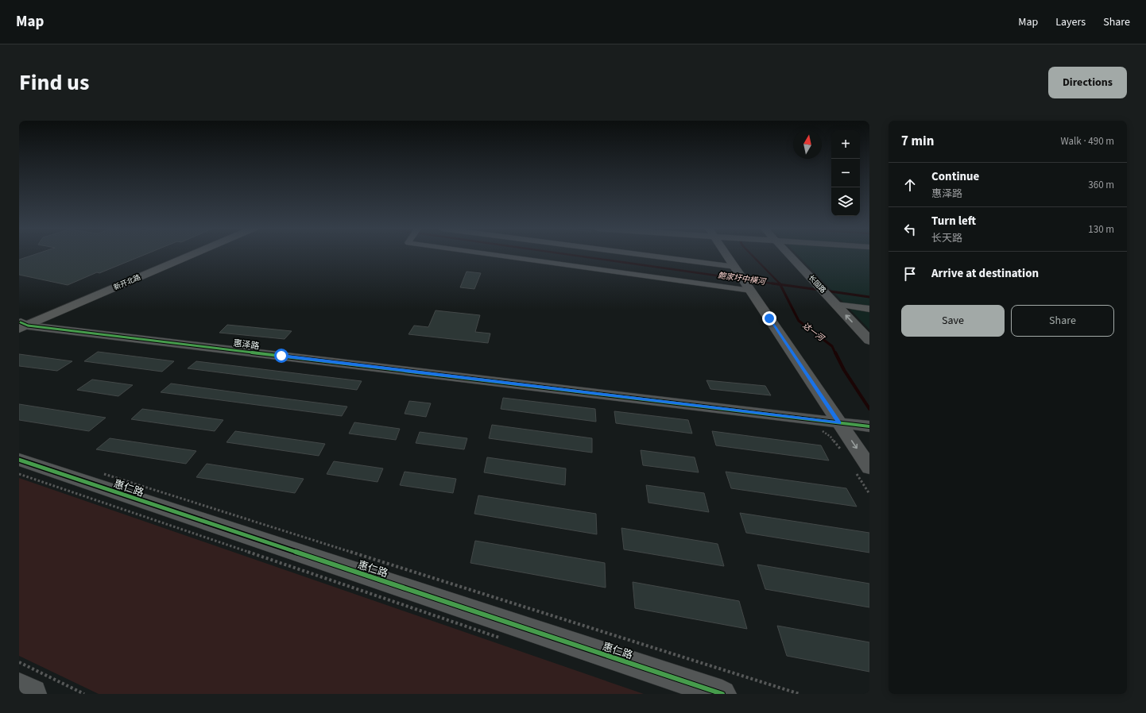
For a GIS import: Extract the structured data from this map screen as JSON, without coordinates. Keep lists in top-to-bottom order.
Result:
{
  "streets": {
    "main road": ["新开北路"],
    "street": ["长固路", "惠泽路", "惠仁路"]
  },
  "crossings": [
    ["新开北路", "惠泽路"]
  ],
  "water": ["鲍家圩中横河", "达一河"],
  "north": "top",
  "page": {
    "header": "Map",
    "nav": ["Map", "Layers", "Share"],
    "title": "Find us",
    "buttons": [
      "Directions",
      ["Save", "Share"]
    ],
    "heading": ["7 min", "Walk · 490 m"],
    "map_buttons": ["+", "−"],
    "list": [
      ["Continue", "惠泽路", "360 m"],
      ["Turn left", "长天路", "130 m"],
      "Arrive at destination"
    ]
  }
}
